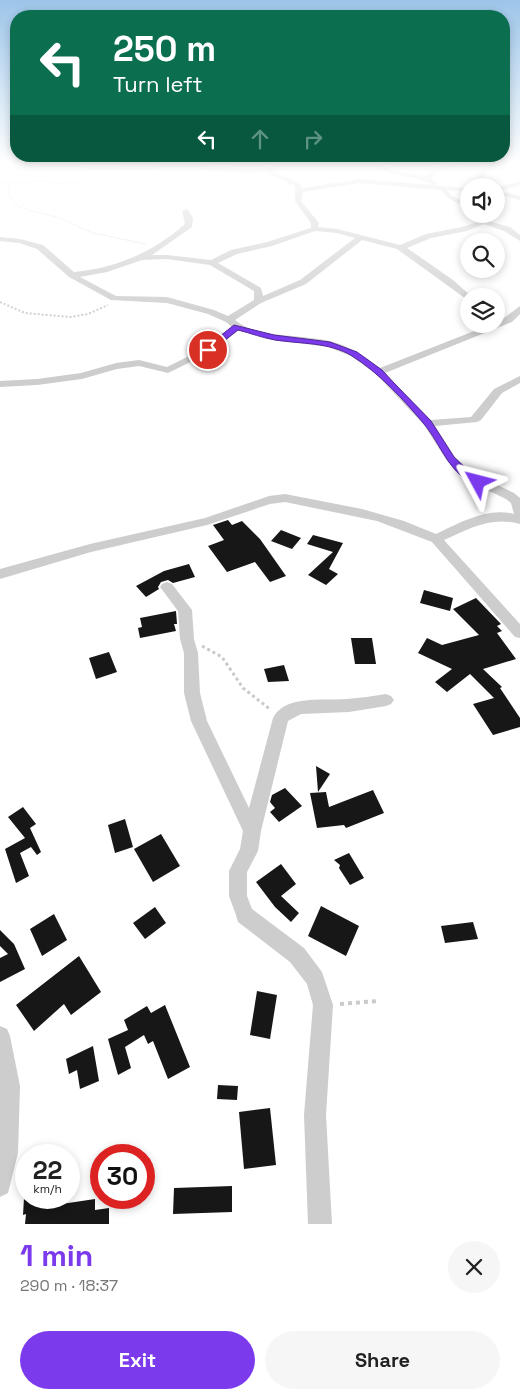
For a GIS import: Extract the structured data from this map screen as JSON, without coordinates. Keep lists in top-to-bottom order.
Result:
{
  "page": {
    "turn": ["250 m", "Turn left"],
    "speed": "22 km/h",
    "limit": "30",
    "heading": ["1 min", "290 m · 18:37"],
    "buttons": ["Exit", "Share"]
  }
}
